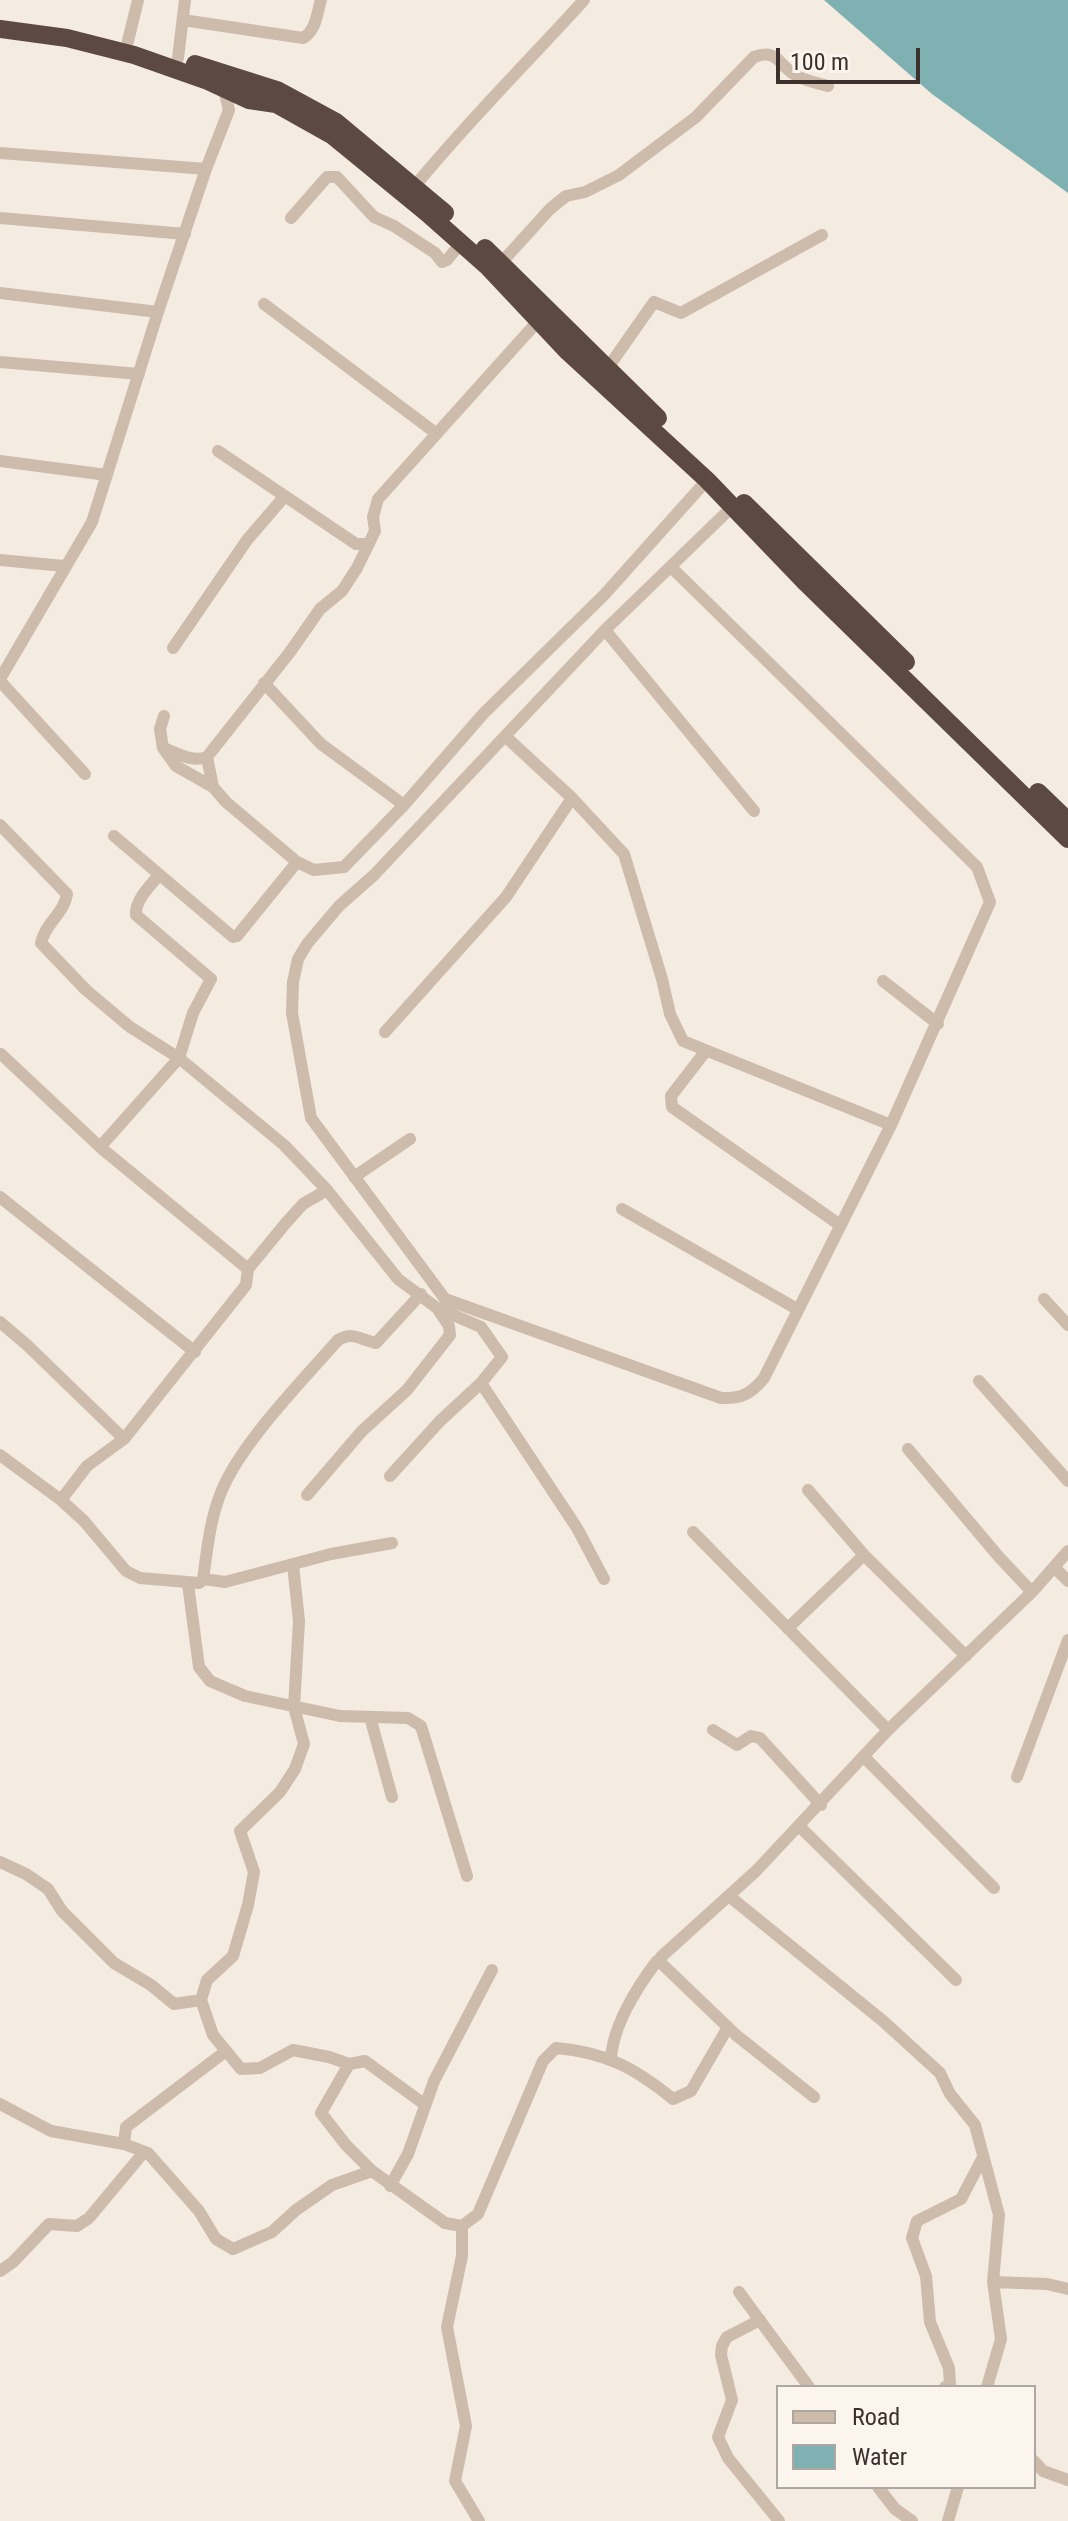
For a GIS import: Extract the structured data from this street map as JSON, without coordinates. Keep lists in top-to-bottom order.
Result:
{
  "legend": ["Road", "Water"],
  "scale_bar": "100 m"
}
